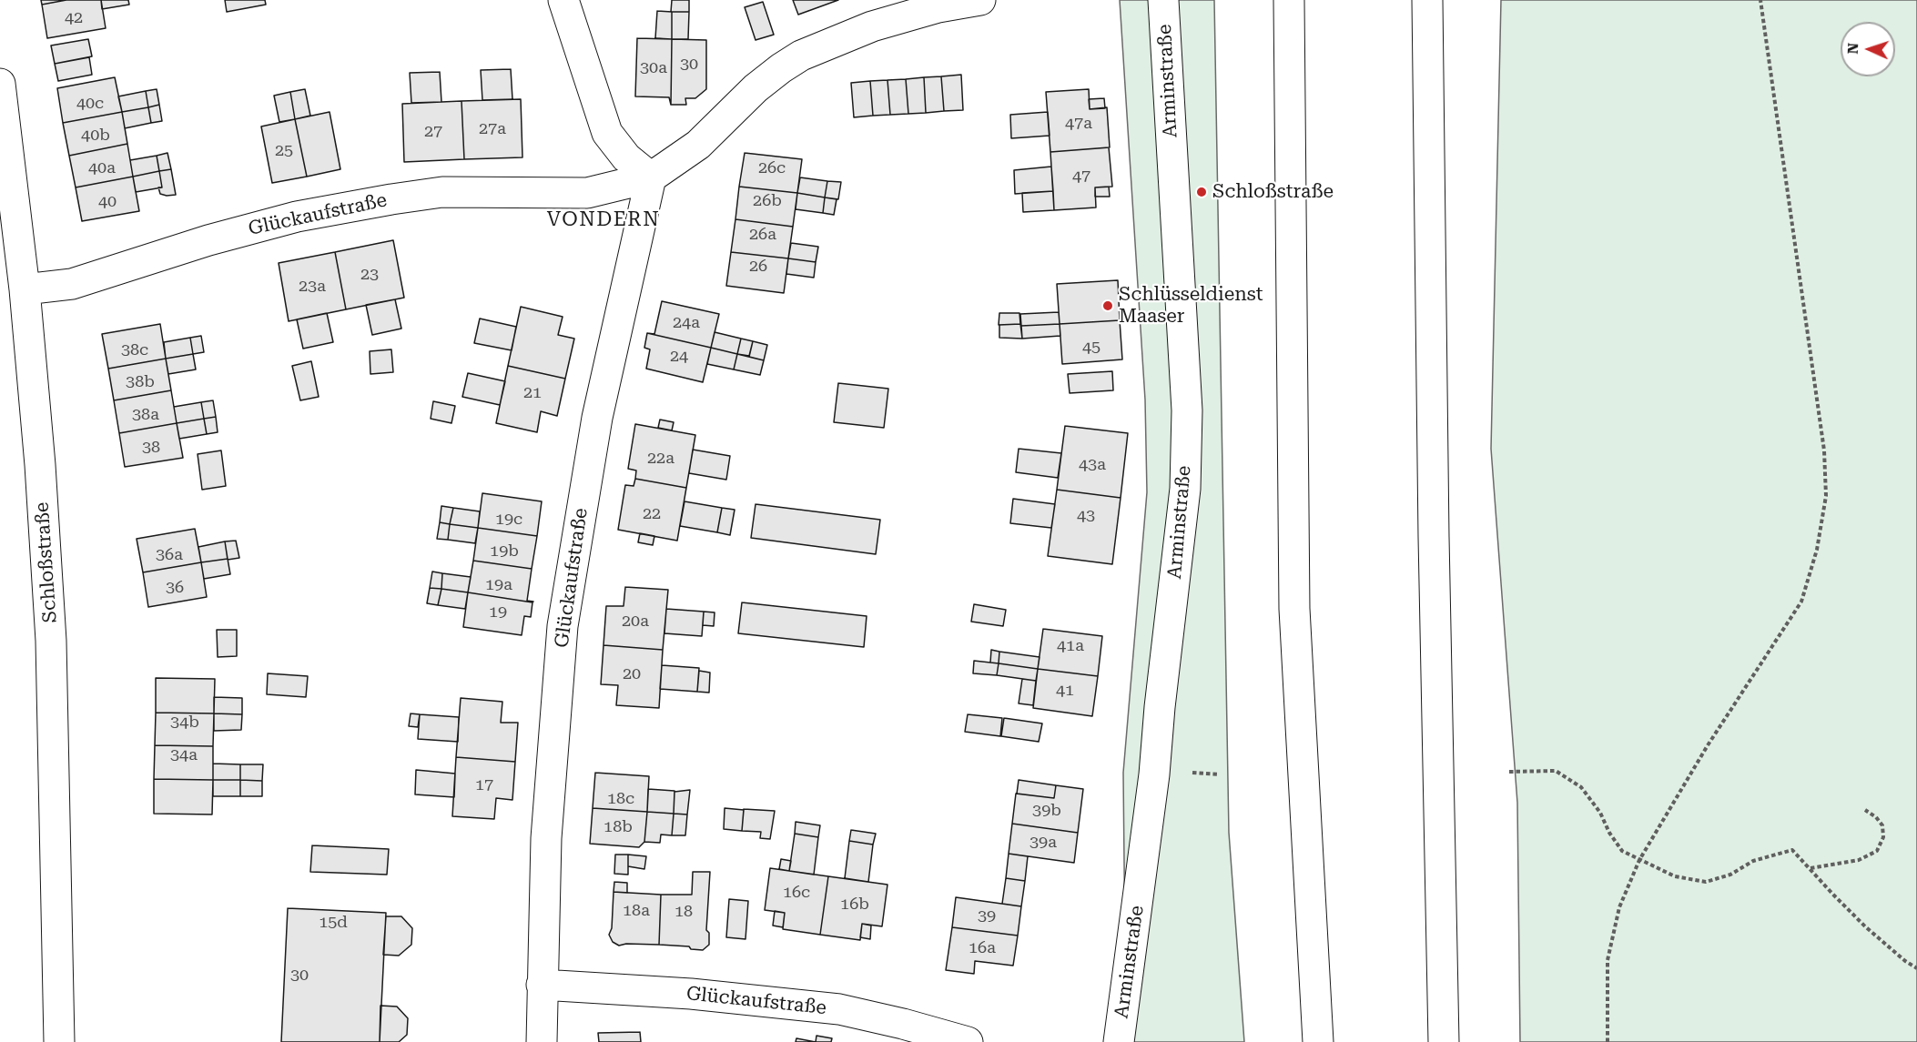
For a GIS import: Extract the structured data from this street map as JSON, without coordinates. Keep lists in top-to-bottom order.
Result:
{
  "streets": {
    "main road": ["Arminstraße", "Glückaufstraße", "Schloßstraße"]
  },
  "crossings": [
    ["Glückaufstraße", "Schloßstraße"]
  ],
  "districts": ["VONDERN"],
  "places": ["Schloßstraße", "Schlüsseldienst Maaser"],
  "house_numbers": [
    "42",
    "30",
    "30a",
    "40c",
    "47a",
    "27a",
    "27",
    "40b",
    "25",
    "40a",
    "26c",
    "47",
    "26b",
    "40",
    "26a",
    "26",
    "23",
    "23a",
    "24a",
    "45",
    "38c",
    "24",
    "38b",
    "21",
    "38a",
    "38",
    "22a",
    "43a",
    "22",
    "43",
    "19c",
    "19b",
    "36a",
    "19a",
    "36",
    "19",
    "20a",
    "41a",
    "20",
    "41",
    "34b",
    "34a",
    "17",
    "18c",
    "39b",
    "18b",
    "39a",
    "16c",
    "16b",
    "18a",
    "18",
    "39",
    "15d",
    "16a",
    "30"
  ],
  "north": "left"
}
